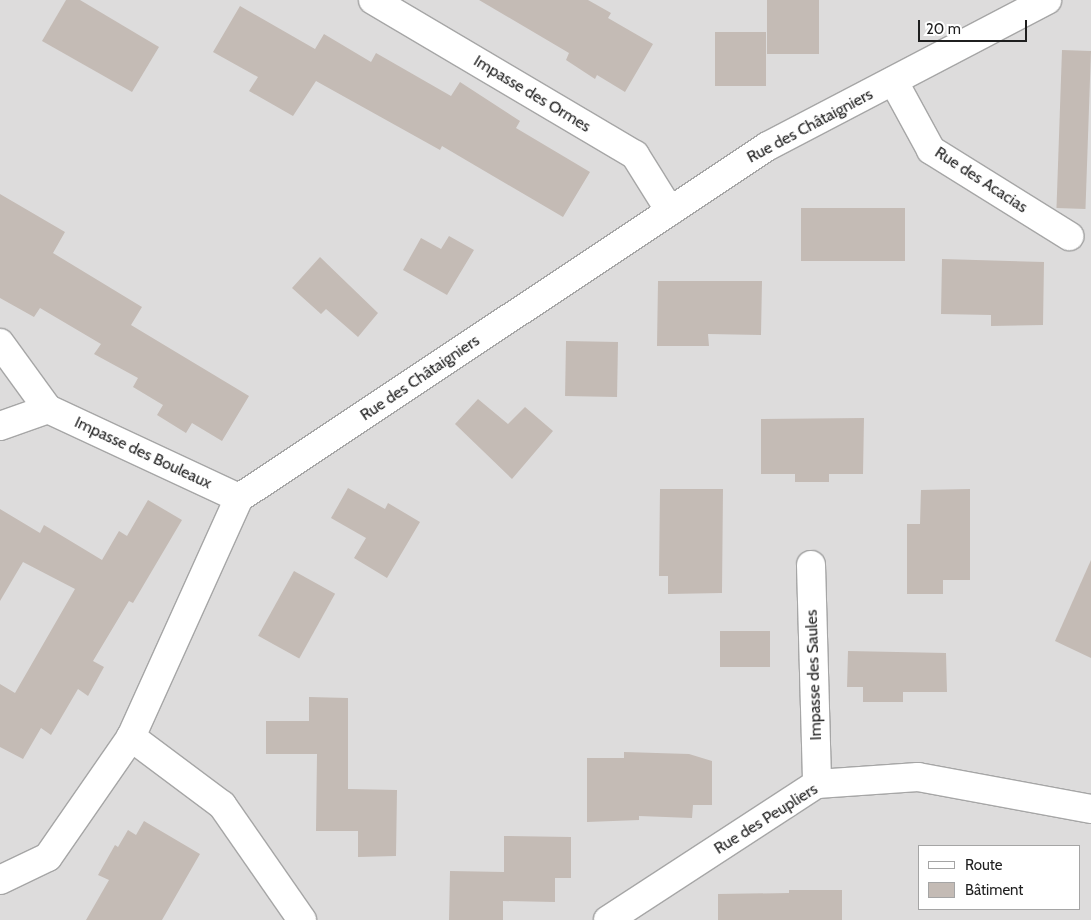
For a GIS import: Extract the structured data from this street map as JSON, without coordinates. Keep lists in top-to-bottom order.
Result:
{
  "streets": {
    "street": [
      "Impasse des Ormes",
      "Rue des Châtaigniers",
      "Rue des Acacias",
      "Impasse des Bouleaux",
      "Impasse des Saules",
      "Rue des Peupliers"
    ]
  },
  "crossings": [
    ["Impasse des Ormes", "Rue des Châtaigniers"],
    ["Rue des Châtaigniers", "Rue des Acacias"],
    ["Rue des Châtaigniers", "Impasse des Bouleaux"],
    ["Impasse des Saules", "Rue des Peupliers"]
  ],
  "legend": ["Route", "Bâtiment"],
  "scale_bar": "20 m"
}
